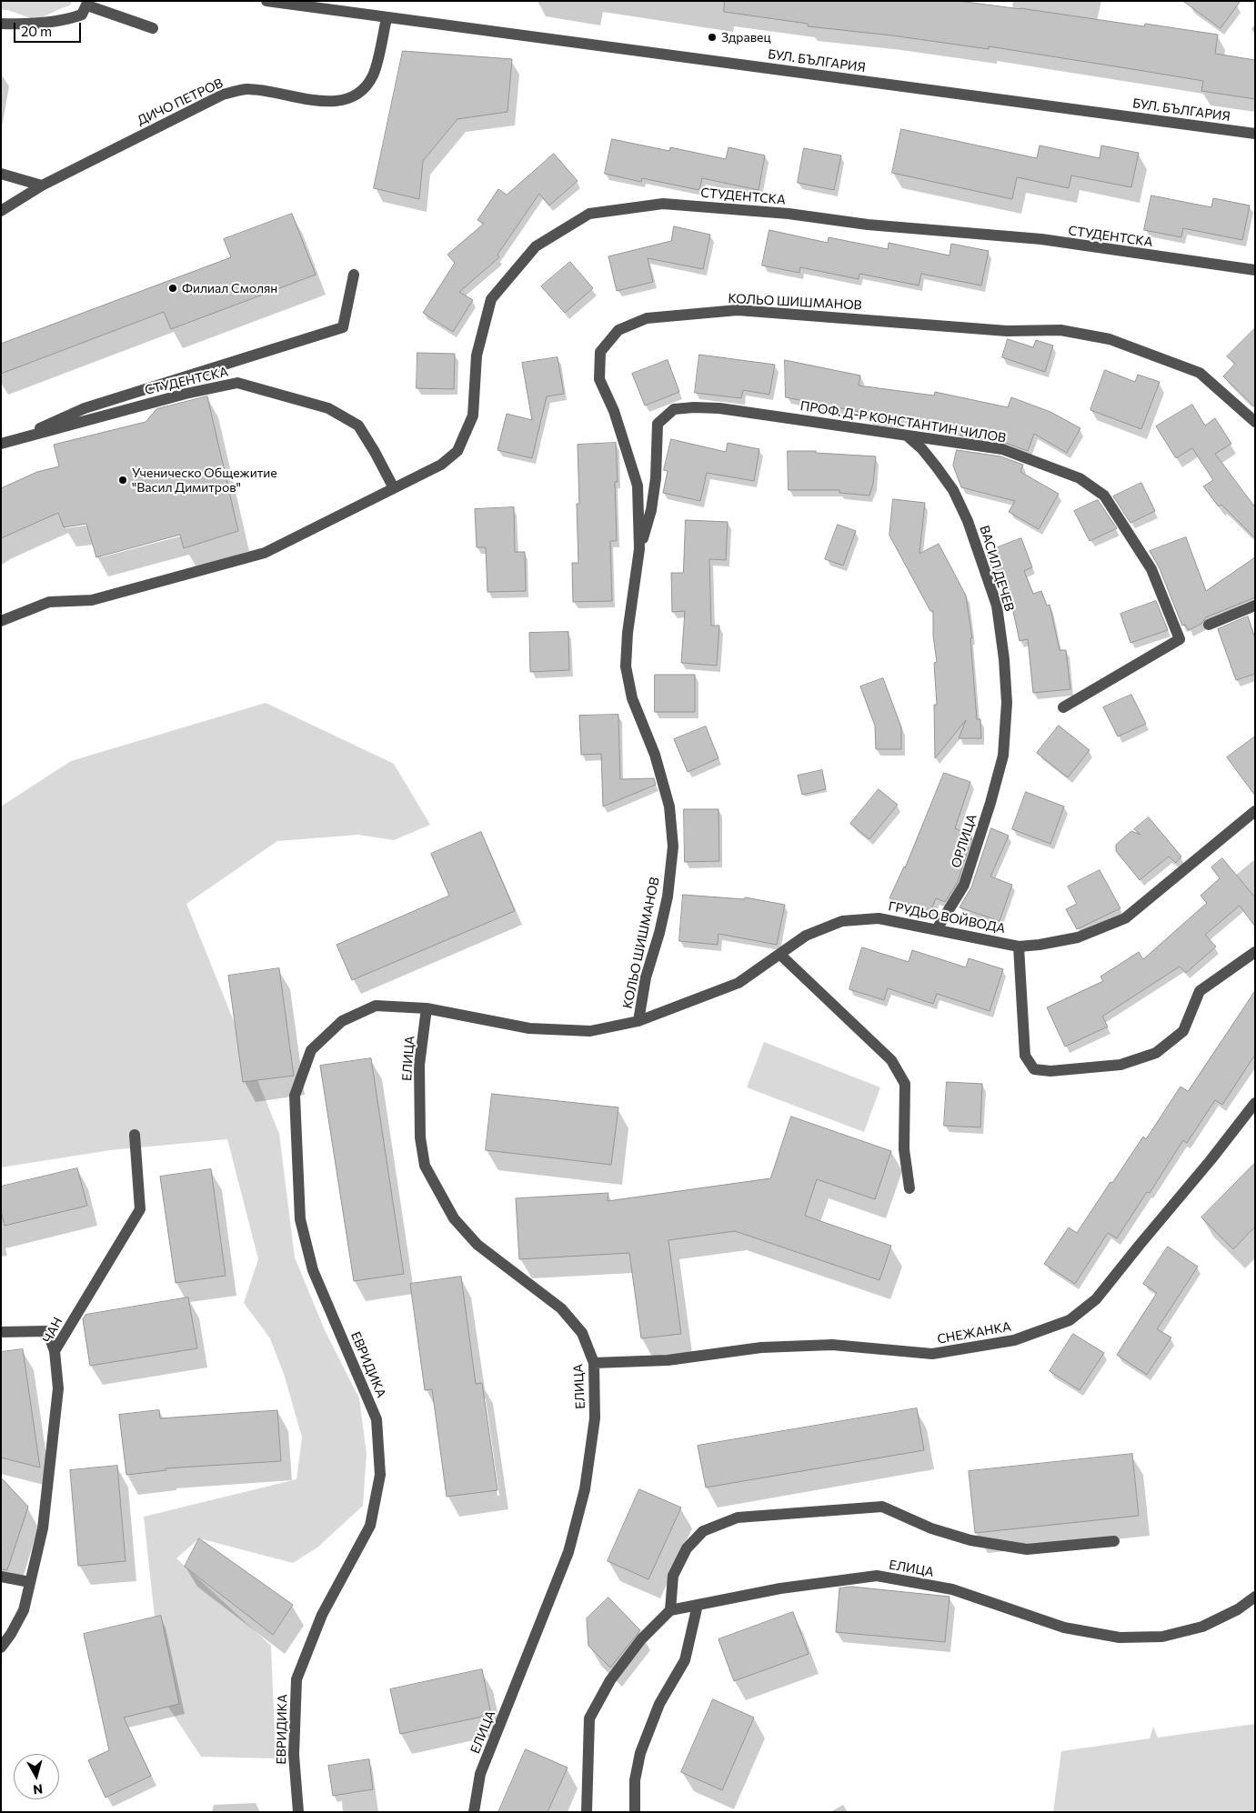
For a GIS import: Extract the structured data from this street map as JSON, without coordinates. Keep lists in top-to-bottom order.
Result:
{
  "streets": {
    "street": [
      "БУЛ. БЪЛГАРИЯ",
      "ДИЧО ПЕТРОВ",
      "СТУДЕНТСКА",
      "КОЛЬО ШИШМАНОВ",
      "ПРОФ. Д-Р КОНСТАНТИН ЧИЛОВ",
      "ВАСИЛ ДЕЧЕВ",
      "ОРЛИЦА",
      "ГРУДЬО ВОЙВОДА",
      "ЕЛИЦА",
      "ЧАН",
      "СНЕЖАНКА",
      "ЕВРИДИКА"
    ]
  },
  "crossings": [
    ["БУЛ. БЪЛГАРИЯ", "ДИЧО ПЕТРОВ"],
    ["КОЛЬО ШИШМАНОВ", "ПРОФ. Д-Р КОНСТАНТИН ЧИЛОВ"],
    ["КОЛЬО ШИШМАНОВ", "ГРУДЬО ВОЙВОДА"],
    ["ПРОФ. Д-Р КОНСТАНТИН ЧИЛОВ", "ВАСИЛ ДЕЧЕВ"],
    ["ВАСИЛ ДЕЧЕВ", "ОРЛИЦА"],
    ["ОРЛИЦА", "ГРУДЬО ВОЙВОДА"],
    ["ГРУДЬО ВОЙВОДА", "ЕЛИЦА"],
    ["ГРУДЬО ВОЙВОДА", "ЕВРИДИКА"],
    ["ЕЛИЦА", "СНЕЖАНКА"],
    ["ЕЛИЦА", "ЕВРИДИКА"]
  ],
  "places": ["Здравец", "Филиал Смолян", "Ученическо Общежитие \"Васил Димитров\""],
  "scale_bar": "20 m",
  "north": "bottom"
}
